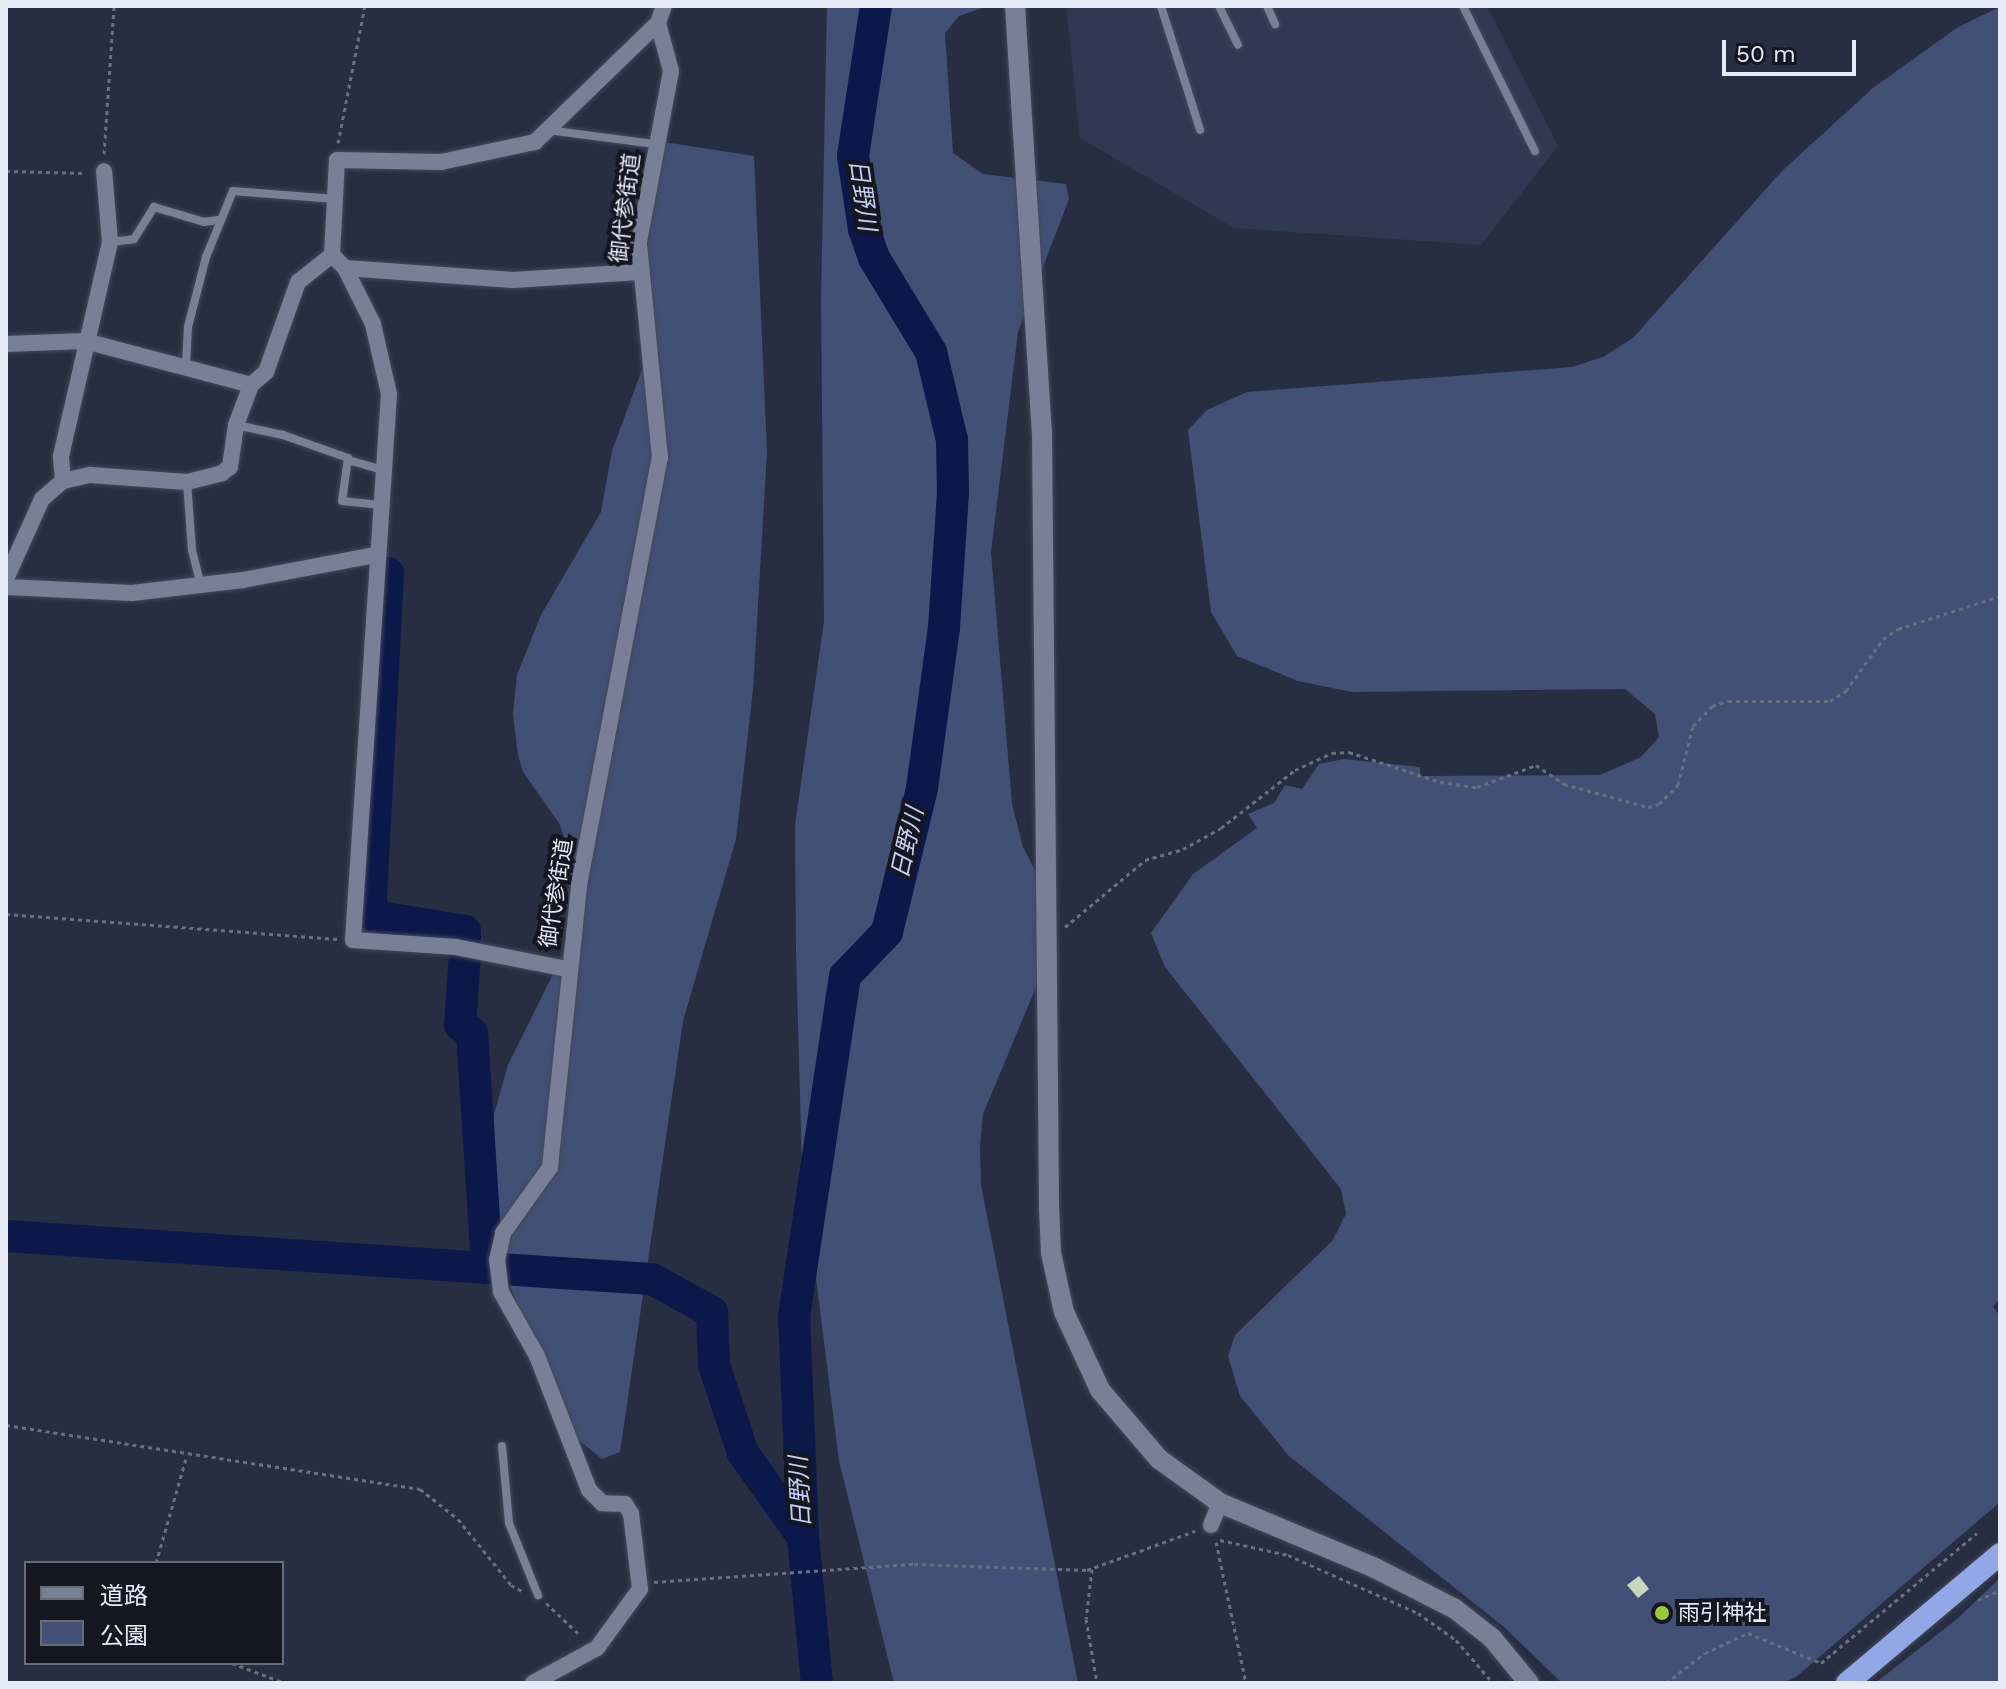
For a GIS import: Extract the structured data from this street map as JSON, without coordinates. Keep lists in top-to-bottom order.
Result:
{
  "streets": {
    "street": ["御代参街道"]
  },
  "water": ["日野川"],
  "places": ["雨引神社"],
  "legend": ["道路", "公園"],
  "scale_bar": "50 m"
}
